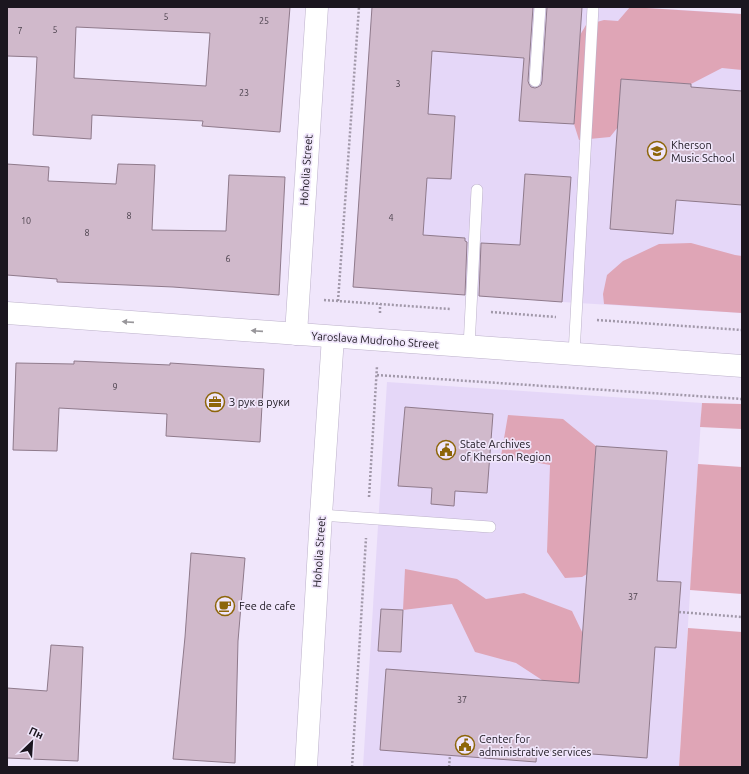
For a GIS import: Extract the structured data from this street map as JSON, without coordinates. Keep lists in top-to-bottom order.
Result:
{
  "streets": {
    "street": ["Hoholia Street", "Yaroslava Mudroho Street"]
  },
  "crossings": [
    ["Hoholia Street", "Yaroslava Mudroho Street"]
  ],
  "one_way": ["Yaroslava Mudroho Street"],
  "places": {
    "school or university": ["Kherson Music School"],
    "office": ["З рук в руки"],
    "public building": ["State Archives of Kherson Region", "Center for administrative services"],
    "cafe": ["Fee de cafe"]
  },
  "house_numbers": [
    "5",
    "25",
    "5",
    "7",
    "3",
    "23",
    "8",
    "4",
    "10",
    "8",
    "6",
    "9",
    "37",
    "37"
  ],
  "north": "top right"
}
